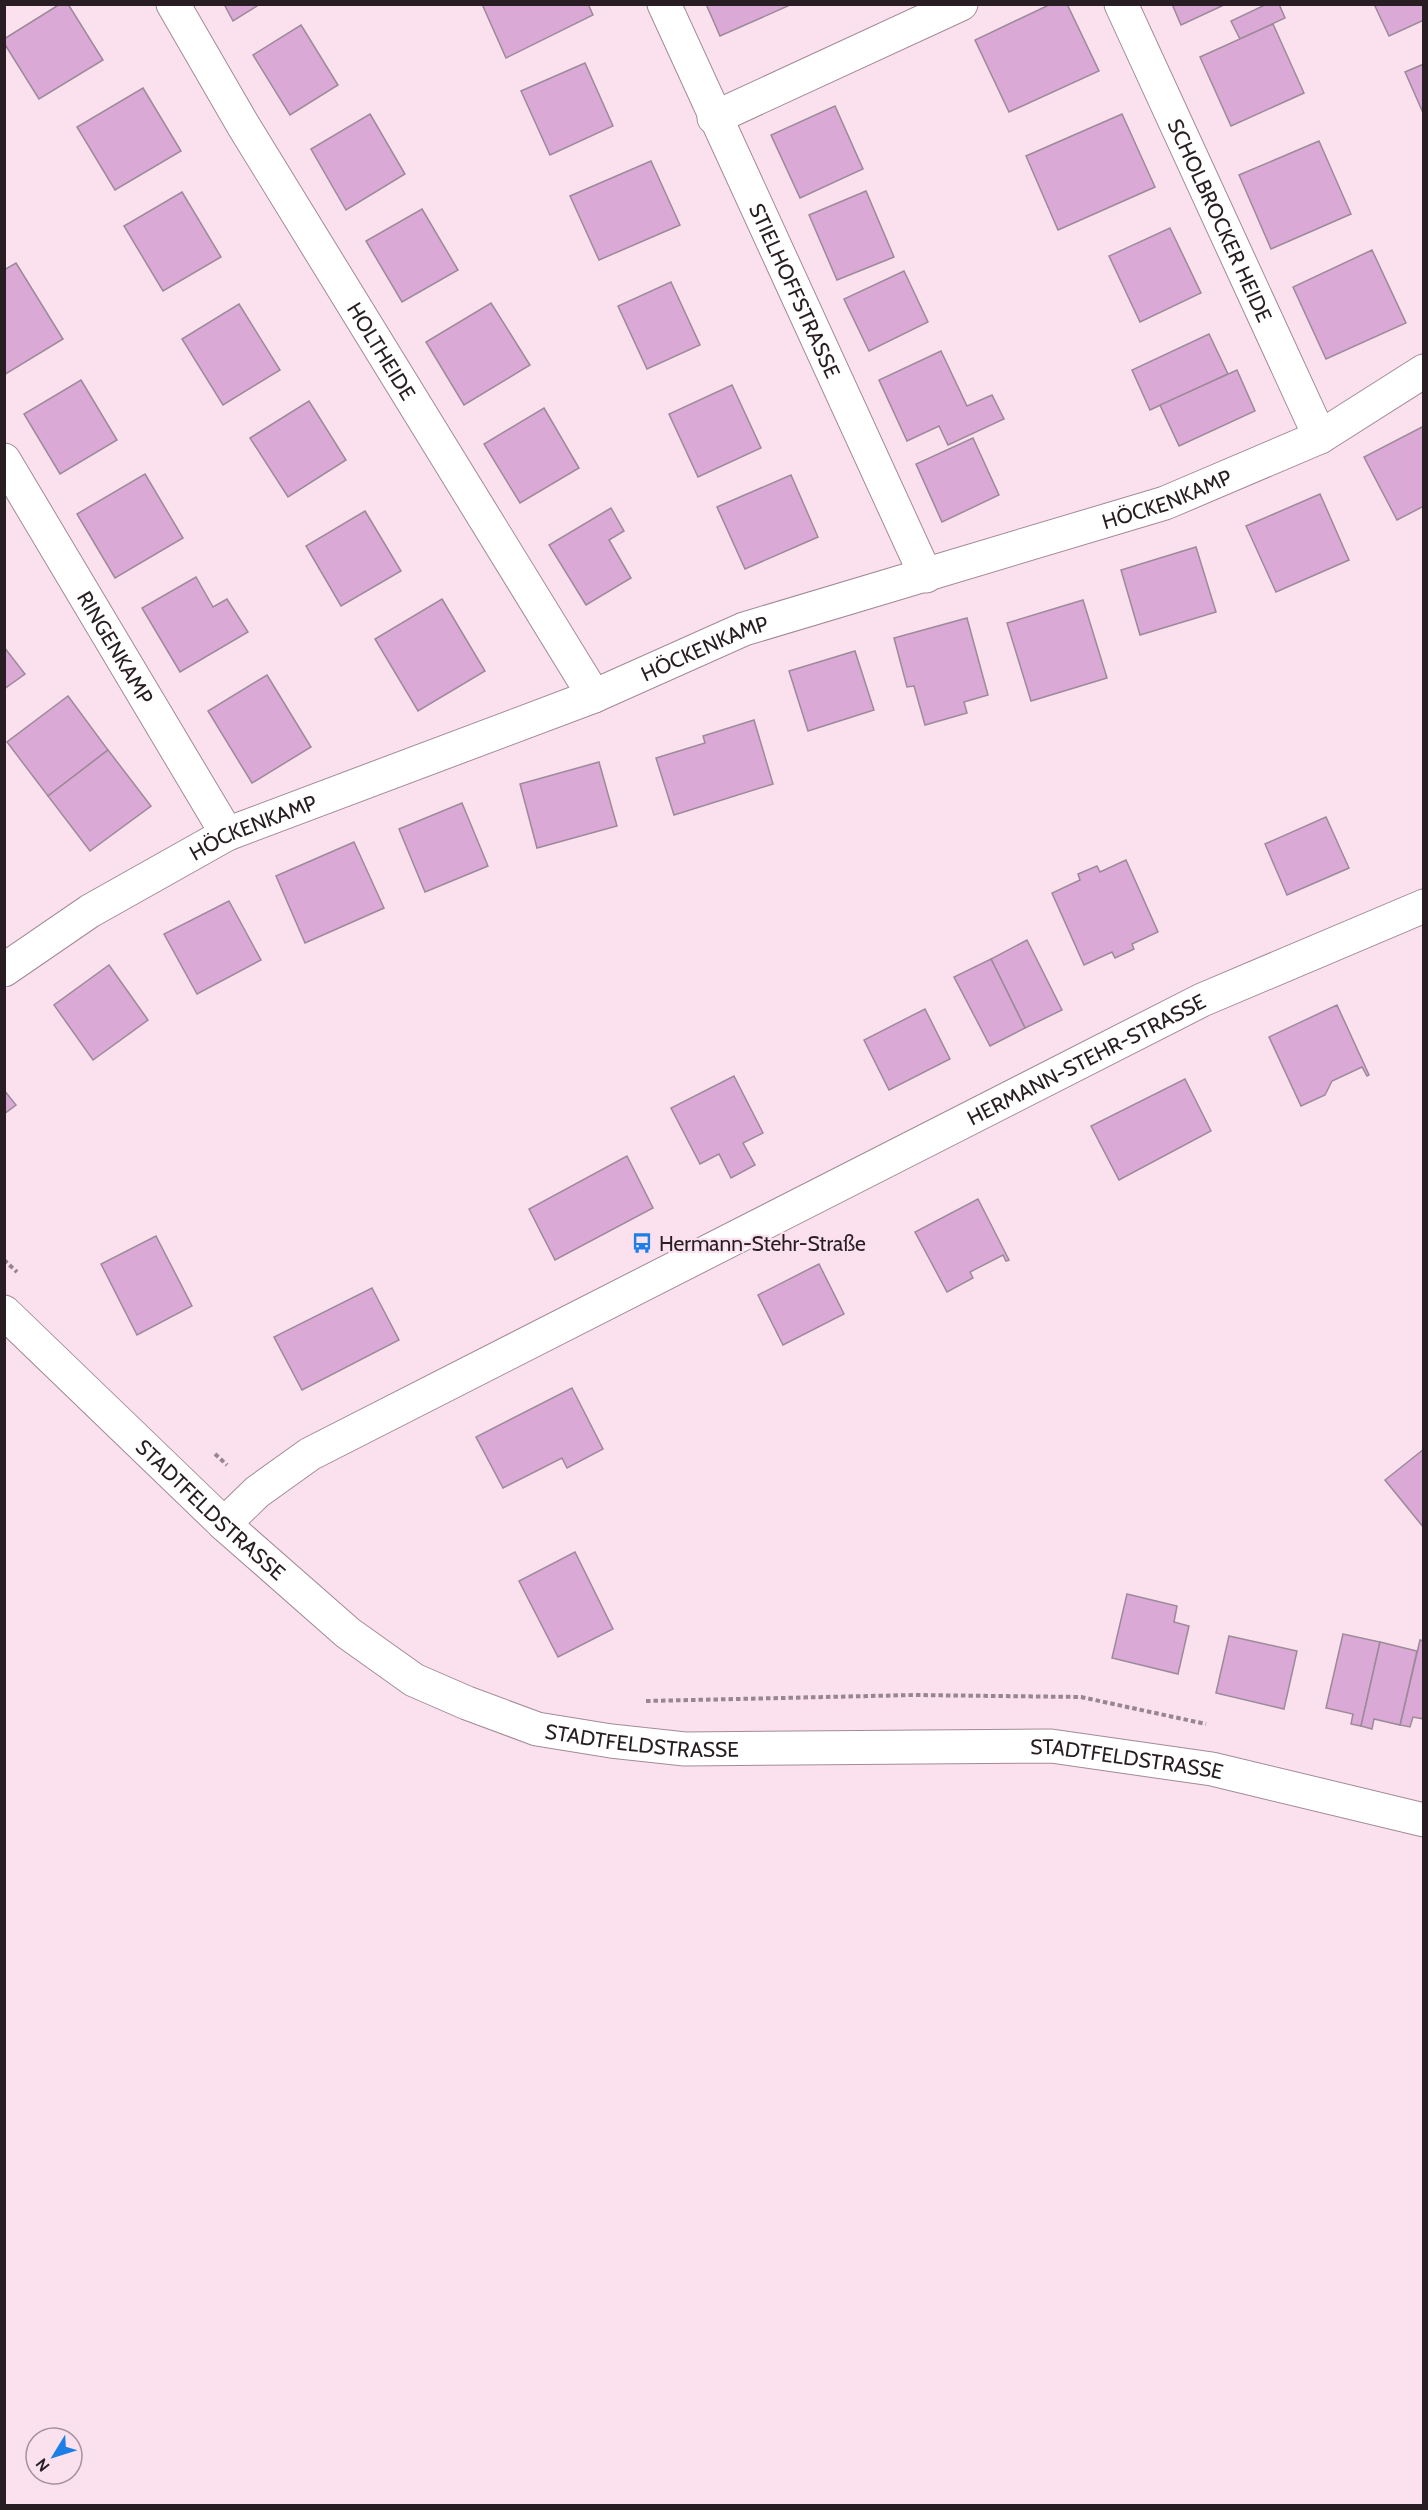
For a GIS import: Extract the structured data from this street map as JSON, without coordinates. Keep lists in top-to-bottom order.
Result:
{
  "streets": {
    "street": [
      "SCHOLBROCKER HEIDE",
      "STIELHOFFSTRASSE",
      "HOLTHEIDE",
      "HÖCKENKAMP",
      "RINGENKAMP",
      "HERMANN-STEHR-STRASSE",
      "STADTFELDSTRASSE"
    ]
  },
  "crossings": [
    ["SCHOLBROCKER HEIDE", "HÖCKENKAMP"],
    ["STIELHOFFSTRASSE", "HÖCKENKAMP"],
    ["HOLTHEIDE", "HÖCKENKAMP"],
    ["HÖCKENKAMP", "RINGENKAMP"],
    ["HERMANN-STEHR-STRASSE", "STADTFELDSTRASSE"]
  ],
  "places": {
    "bus stop": ["Hermann-Stehr-Straße"]
  },
  "north": "bottom left"
}
